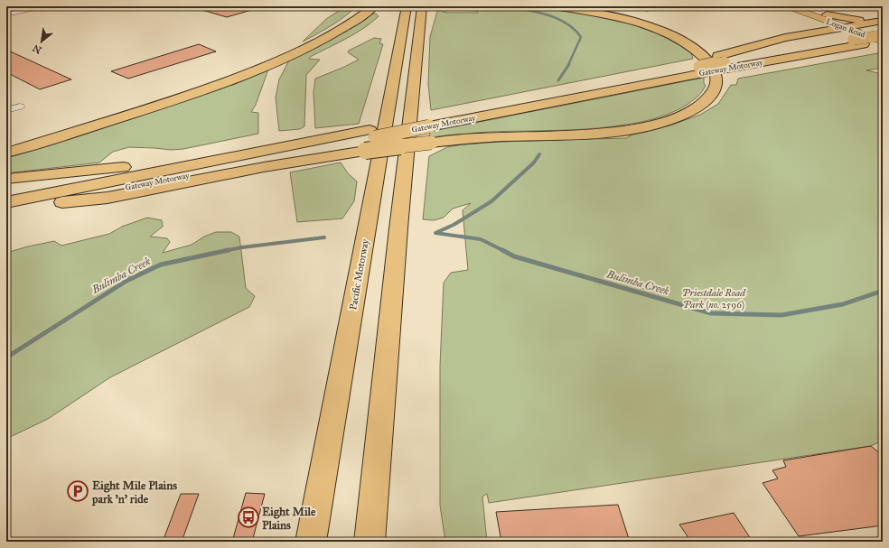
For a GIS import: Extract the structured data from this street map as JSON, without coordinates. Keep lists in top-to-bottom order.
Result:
{
  "streets": {
    "highway": ["Gateway Motorway", "Pacific Motorway"],
    "main road": ["Logan Road"]
  },
  "crossings": [
    ["Logan Road", "Gateway Motorway"]
  ],
  "water": ["Bulimba Creek"],
  "parks": ["Priestdale Road Park (no. 2596)"],
  "places": {
    "parking": ["Eight Mile Plains park 'n' ride"],
    "bus stop": ["Eight Mile Plains"]
  },
  "north": "bottom left"
}
